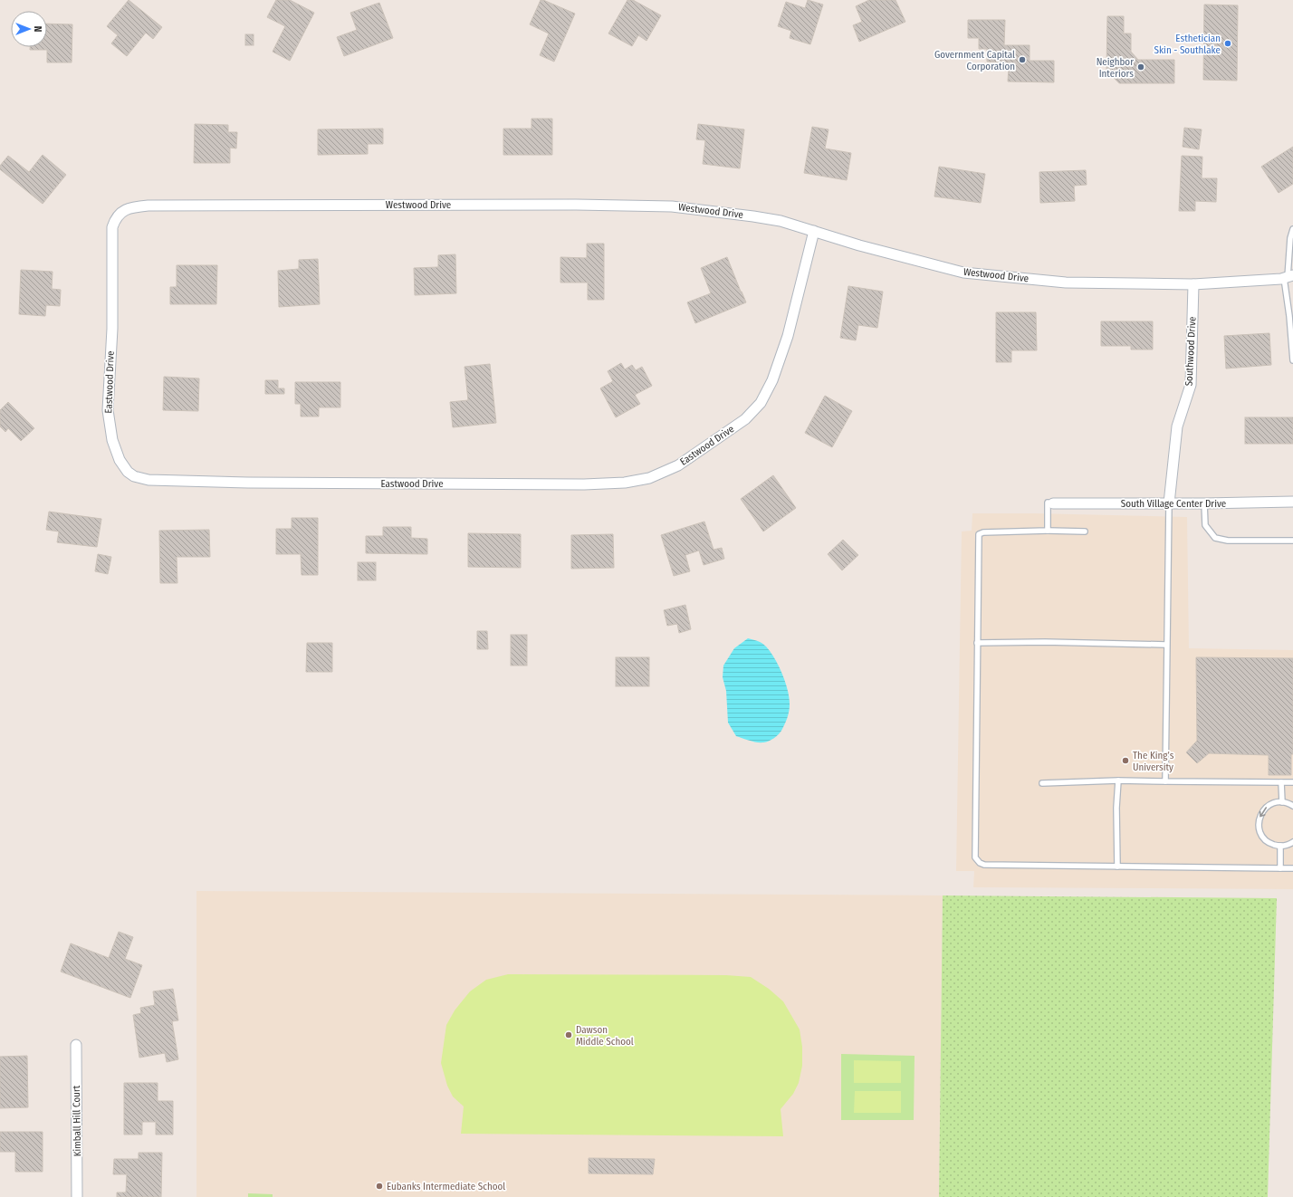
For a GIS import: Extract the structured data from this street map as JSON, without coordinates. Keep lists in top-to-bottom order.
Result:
{
  "streets": {
    "street": [
      "Westwood Drive",
      "Southwood Drive",
      "Eastwood Drive",
      "South Village Center Drive",
      "Kimball Hill Court"
    ]
  },
  "crossings": [
    ["Westwood Drive", "Southwood Drive"],
    ["Westwood Drive", "Eastwood Drive"],
    ["Southwood Drive", "South Village Center Drive"]
  ],
  "places": [
    "Esthetician Skin - Southlake",
    "Government Capital Corporation",
    "Neighbor Interiors",
    "The King’s University",
    "Dawson Middle School",
    "Eubanks Intermediate School"
  ],
  "north": "right"
}
